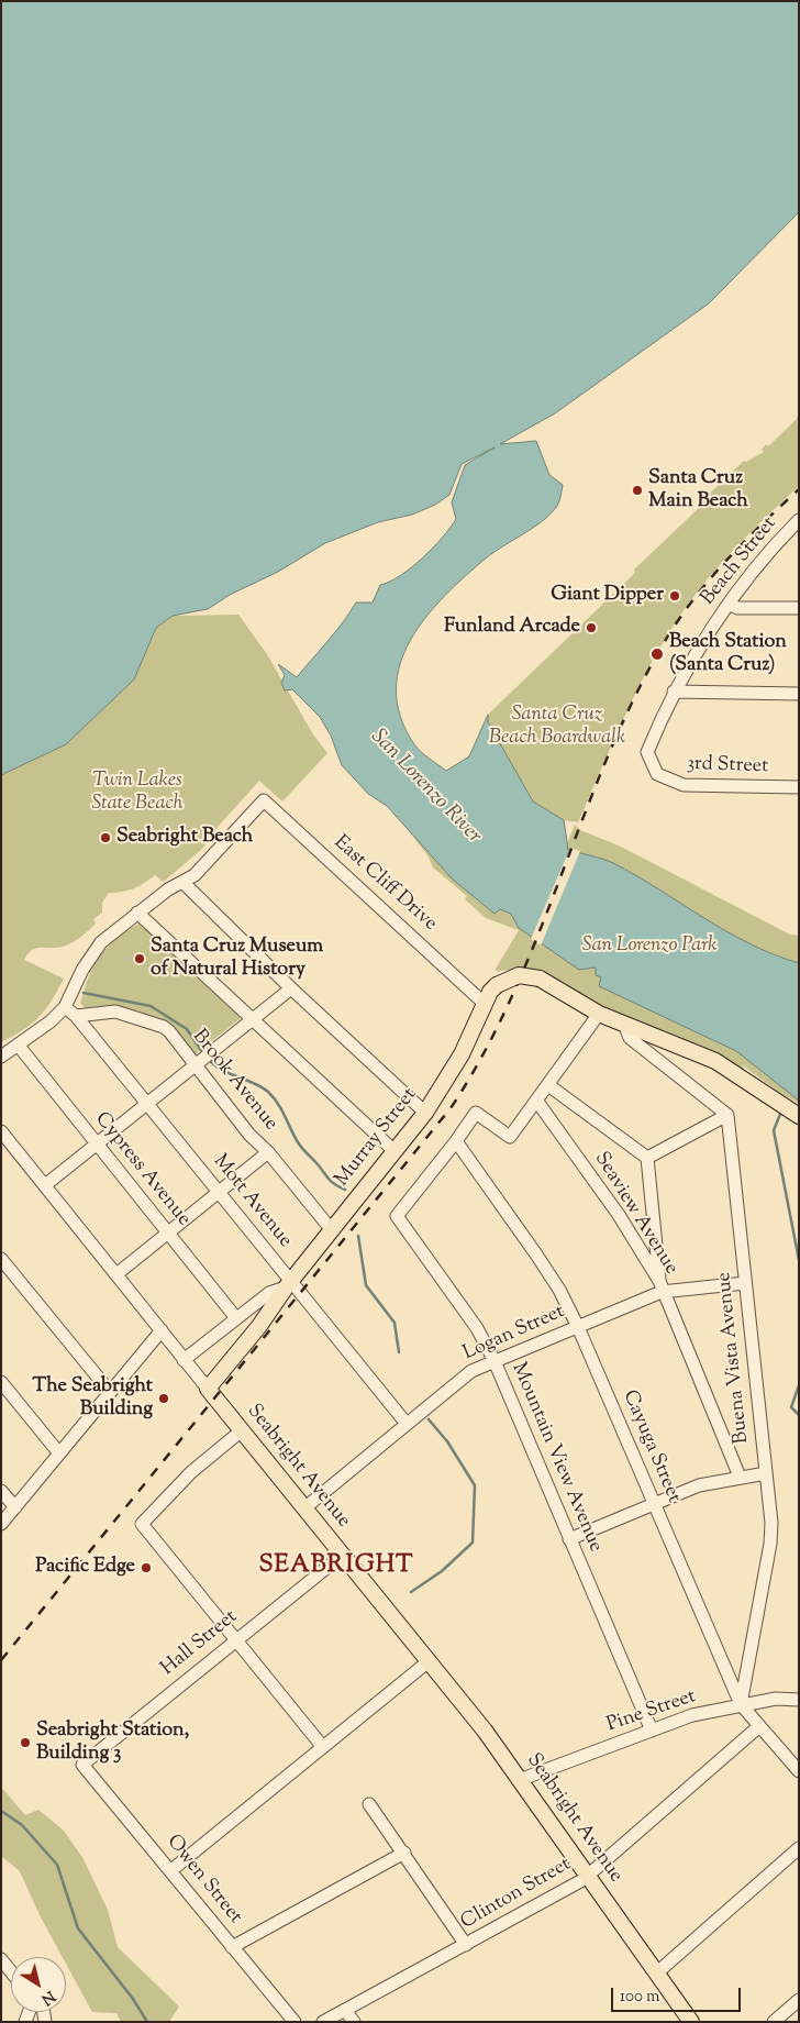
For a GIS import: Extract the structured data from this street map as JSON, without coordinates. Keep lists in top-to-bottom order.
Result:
{
  "streets": {
    "main road": ["Murray Street", "Seabright Avenue"],
    "street": [
      "Beach Street",
      "3rd Street",
      "East Cliff Drive",
      "Brook Avenue",
      "Cypress Avenue",
      "Mott Avenue",
      "Seaview Avenue",
      "Logan Street",
      "Buena Vista Avenue",
      "Cayuga Street",
      "Mountain View Avenue",
      "Hall Street",
      "Pine Street",
      "Owen Street",
      "Clinton Street"
    ]
  },
  "crossings": [
    ["Beach Street", "3rd Street"],
    ["East Cliff Drive", "Murray Street"],
    ["East Cliff Drive", "Cypress Avenue"],
    ["East Cliff Drive", "Mott Avenue"],
    ["Brook Avenue", "Murray Street"],
    ["Brook Avenue", "Mott Avenue"],
    ["Murray Street", "Cypress Avenue"],
    ["Murray Street", "Mott Avenue"],
    ["Murray Street", "Seabright Avenue"],
    ["Mott Avenue", "Logan Street"],
    ["Seaview Avenue", "Logan Street"],
    ["Logan Street", "Buena Vista Avenue"],
    ["Logan Street", "Cayuga Street"],
    ["Logan Street", "Mountain View Avenue"],
    ["Logan Street", "Seabright Avenue"],
    ["Buena Vista Avenue", "Cayuga Street"],
    ["Buena Vista Avenue", "Pine Street"],
    ["Cayuga Street", "Mountain View Avenue"],
    ["Cayuga Street", "Pine Street"],
    ["Cayuga Street", "Clinton Street"],
    ["Mountain View Avenue", "Pine Street"],
    ["Seabright Avenue", "Hall Street"],
    ["Seabright Avenue", "Pine Street"],
    ["Seabright Avenue", "Clinton Street"],
    ["Hall Street", "Owen Street"]
  ],
  "districts": ["SEABRIGHT"],
  "water": ["San Lorenzo River"],
  "parks": ["Santa Cruz Beach Boardwalk", "Twin Lakes State Beach", "San Lorenzo Park"],
  "places": [
    "Santa Cruz Main Beach",
    "Giant Dipper",
    "Funland Arcade",
    "Beach Station (Santa Cruz)",
    "Seabright Beach",
    "Santa Cruz Museum of Natural History",
    "The Seabright Building",
    "Pacific Edge",
    "Seabright Station, Building 3"
  ],
  "scale_bar": "100 m",
  "north": "bottom right"
}
